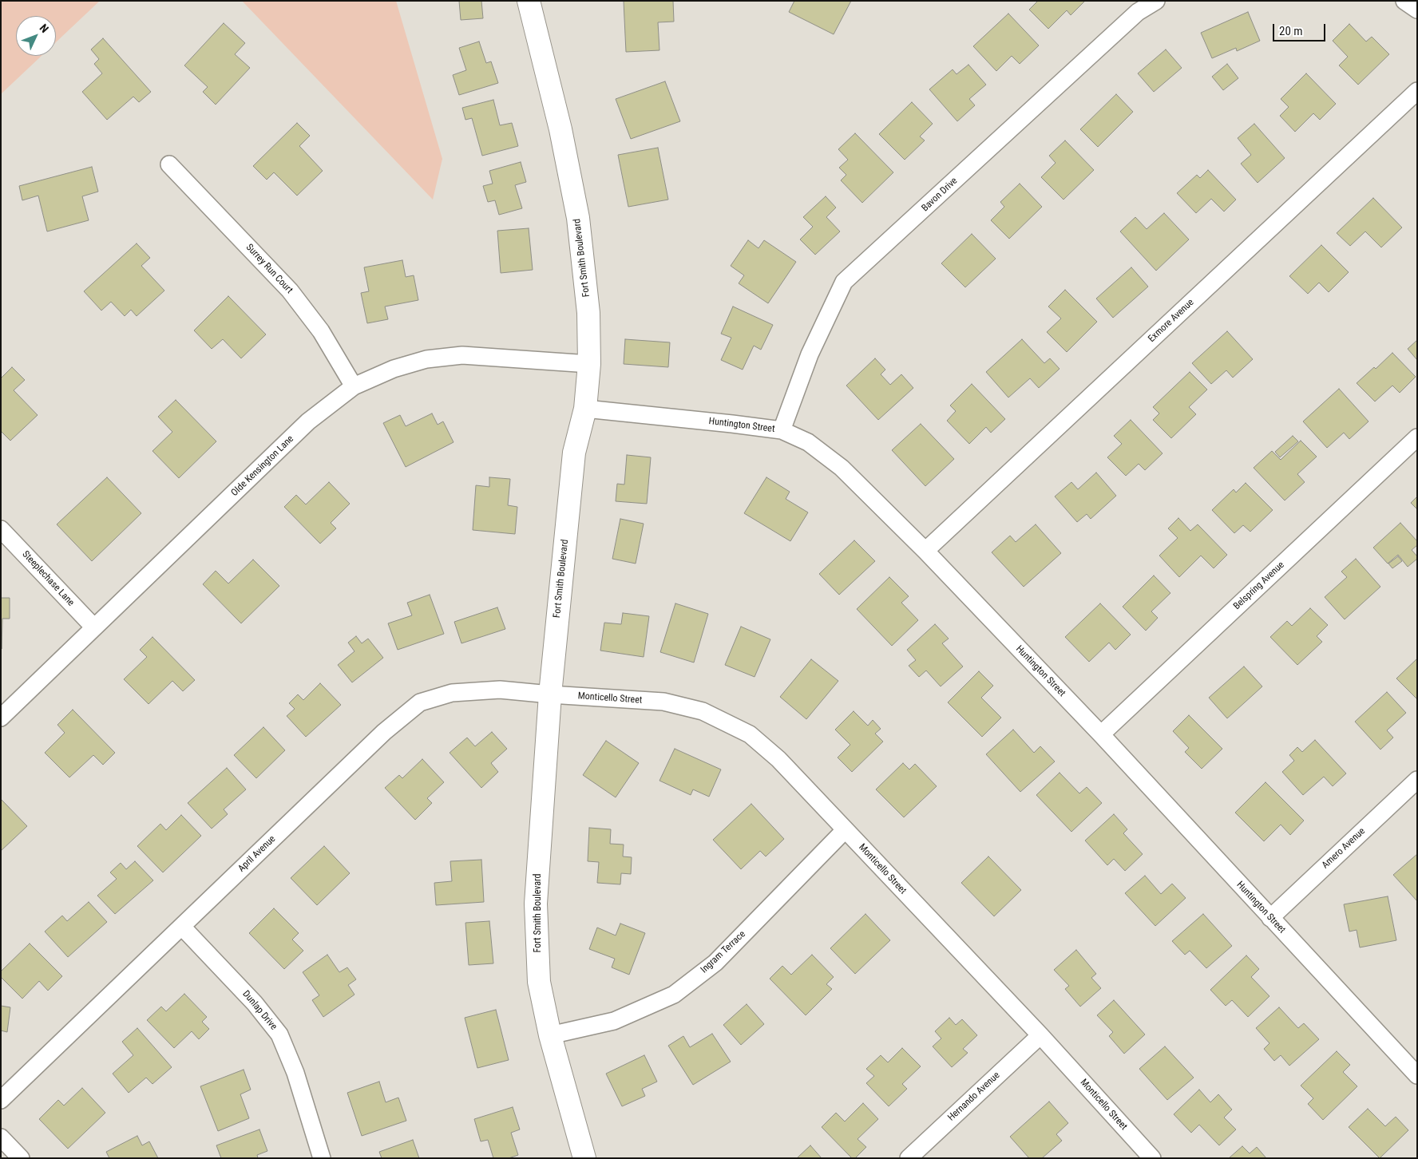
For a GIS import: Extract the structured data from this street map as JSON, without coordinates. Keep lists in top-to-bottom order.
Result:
{
  "streets": {
    "street": [
      "Bavon Drive",
      "Fort Smith Boulevard",
      "Surrey Run Court",
      "Exmore Avenue",
      "Huntington Street",
      "Olde Kensington Lane",
      "Steeplechase Lane",
      "Belspring Avenue",
      "Monticello Street",
      "Amero Avenue",
      "April Avenue",
      "Ingram Terrace",
      "Dunlap Drive",
      "Hernando Avenue"
    ]
  },
  "crossings": [
    ["Bavon Drive", "Huntington Street"],
    ["Fort Smith Boulevard", "Huntington Street"],
    ["Fort Smith Boulevard", "Olde Kensington Lane"],
    ["Fort Smith Boulevard", "Monticello Street"],
    ["Fort Smith Boulevard", "April Avenue"],
    ["Fort Smith Boulevard", "Ingram Terrace"],
    ["Surrey Run Court", "Olde Kensington Lane"],
    ["Exmore Avenue", "Huntington Street"],
    ["Huntington Street", "Belspring Avenue"],
    ["Huntington Street", "Amero Avenue"],
    ["Olde Kensington Lane", "Steeplechase Lane"],
    ["Monticello Street", "April Avenue"],
    ["Monticello Street", "Ingram Terrace"],
    ["Monticello Street", "Hernando Avenue"],
    ["April Avenue", "Dunlap Drive"]
  ],
  "scale_bar": "20 m",
  "north": "top right"
}
